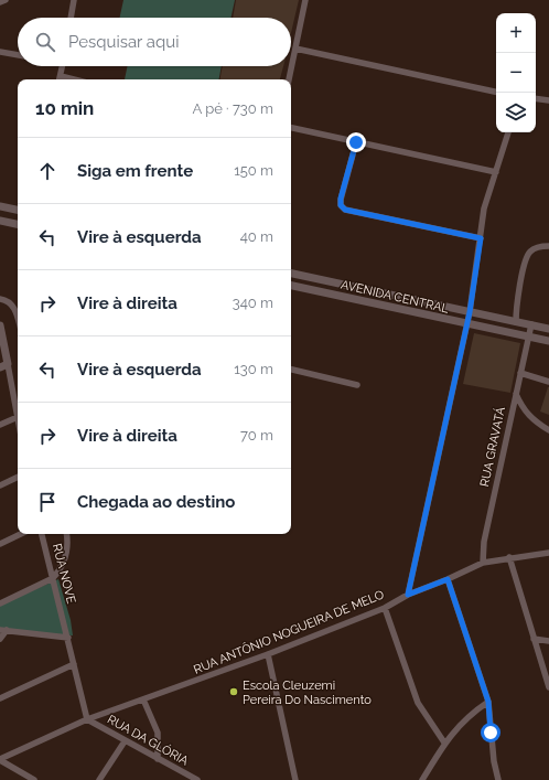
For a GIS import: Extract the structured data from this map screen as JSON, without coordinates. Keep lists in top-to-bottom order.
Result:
{
  "streets": {
    "street": [
      "AVENIDA CENTRAL",
      "RUA GRAVATÁ",
      "RUA NOVE",
      "RUA ANTÔNIO NOGUEIRA DE MELO",
      "RUA DA GLÓRIA"
    ]
  },
  "crossings": [
    ["AVENIDA CENTRAL", "RUA GRAVATÁ"],
    ["RUA GRAVATÁ", "RUA ANTÔNIO NOGUEIRA DE MELO"],
    ["RUA NOVE", "RUA ANTÔNIO NOGUEIRA DE MELO"],
    ["RUA NOVE", "RUA DA GLÓRIA"],
    ["RUA ANTÔNIO NOGUEIRA DE MELO", "RUA DA GLÓRIA"]
  ],
  "places": ["Escola Cleuzemi Pereira Do Nascimento"],
  "page": {
    "map_buttons": ["+", "−"],
    "search": "Pesquisar aqui",
    "heading": ["10 min", "A pé · 730 m"],
    "list": [
      ["Siga em frente", "150 m"],
      ["Vire à esquerda", "40 m"],
      ["Vire à direita", "340 m"],
      ["Vire à esquerda", "130 m"],
      ["Vire à direita", "70 m"],
      "Chegada ao destino"
    ]
  }
}
